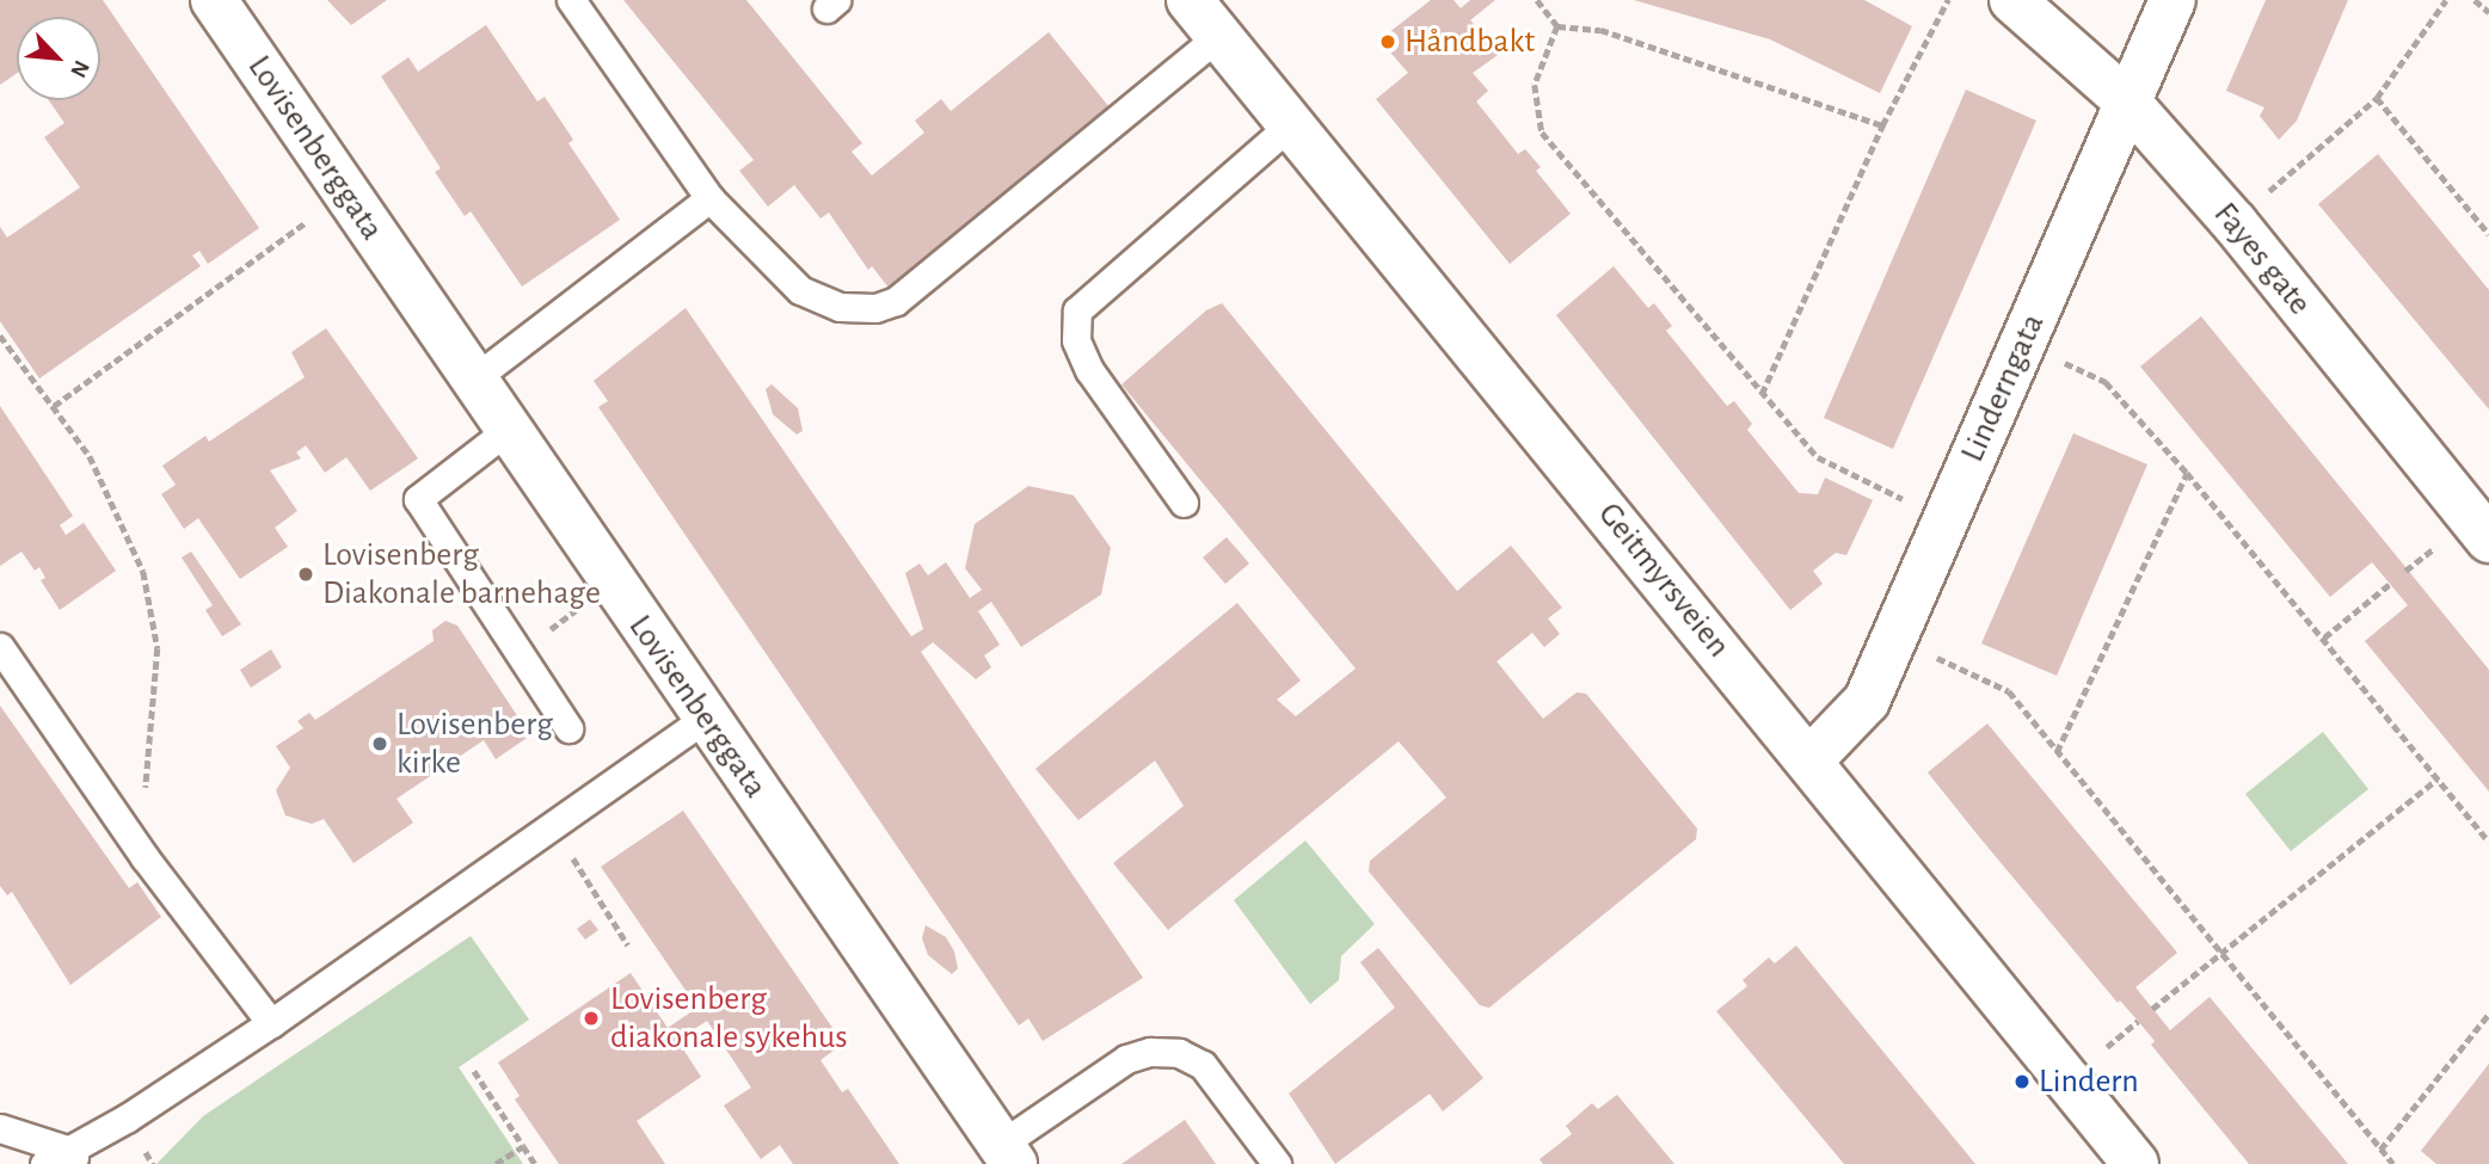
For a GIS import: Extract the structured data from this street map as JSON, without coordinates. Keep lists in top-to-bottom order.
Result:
{
  "streets": {
    "street": [
      "Lovisenberggata",
      "Fayes gate",
      "Linderngata",
      "Geitmyrsveien"
    ]
  },
  "crossings": [
    ["Fayes gate", "Linderngata"],
    ["Linderngata", "Geitmyrsveien"]
  ],
  "places": [
    "Håndbakt",
    "Lovisenberg Diakonale barnehage",
    "Lovisenberg kirke",
    "Lovisenberg diakonale sykehus",
    "Lindern"
  ],
  "north": "bottom right"
}
